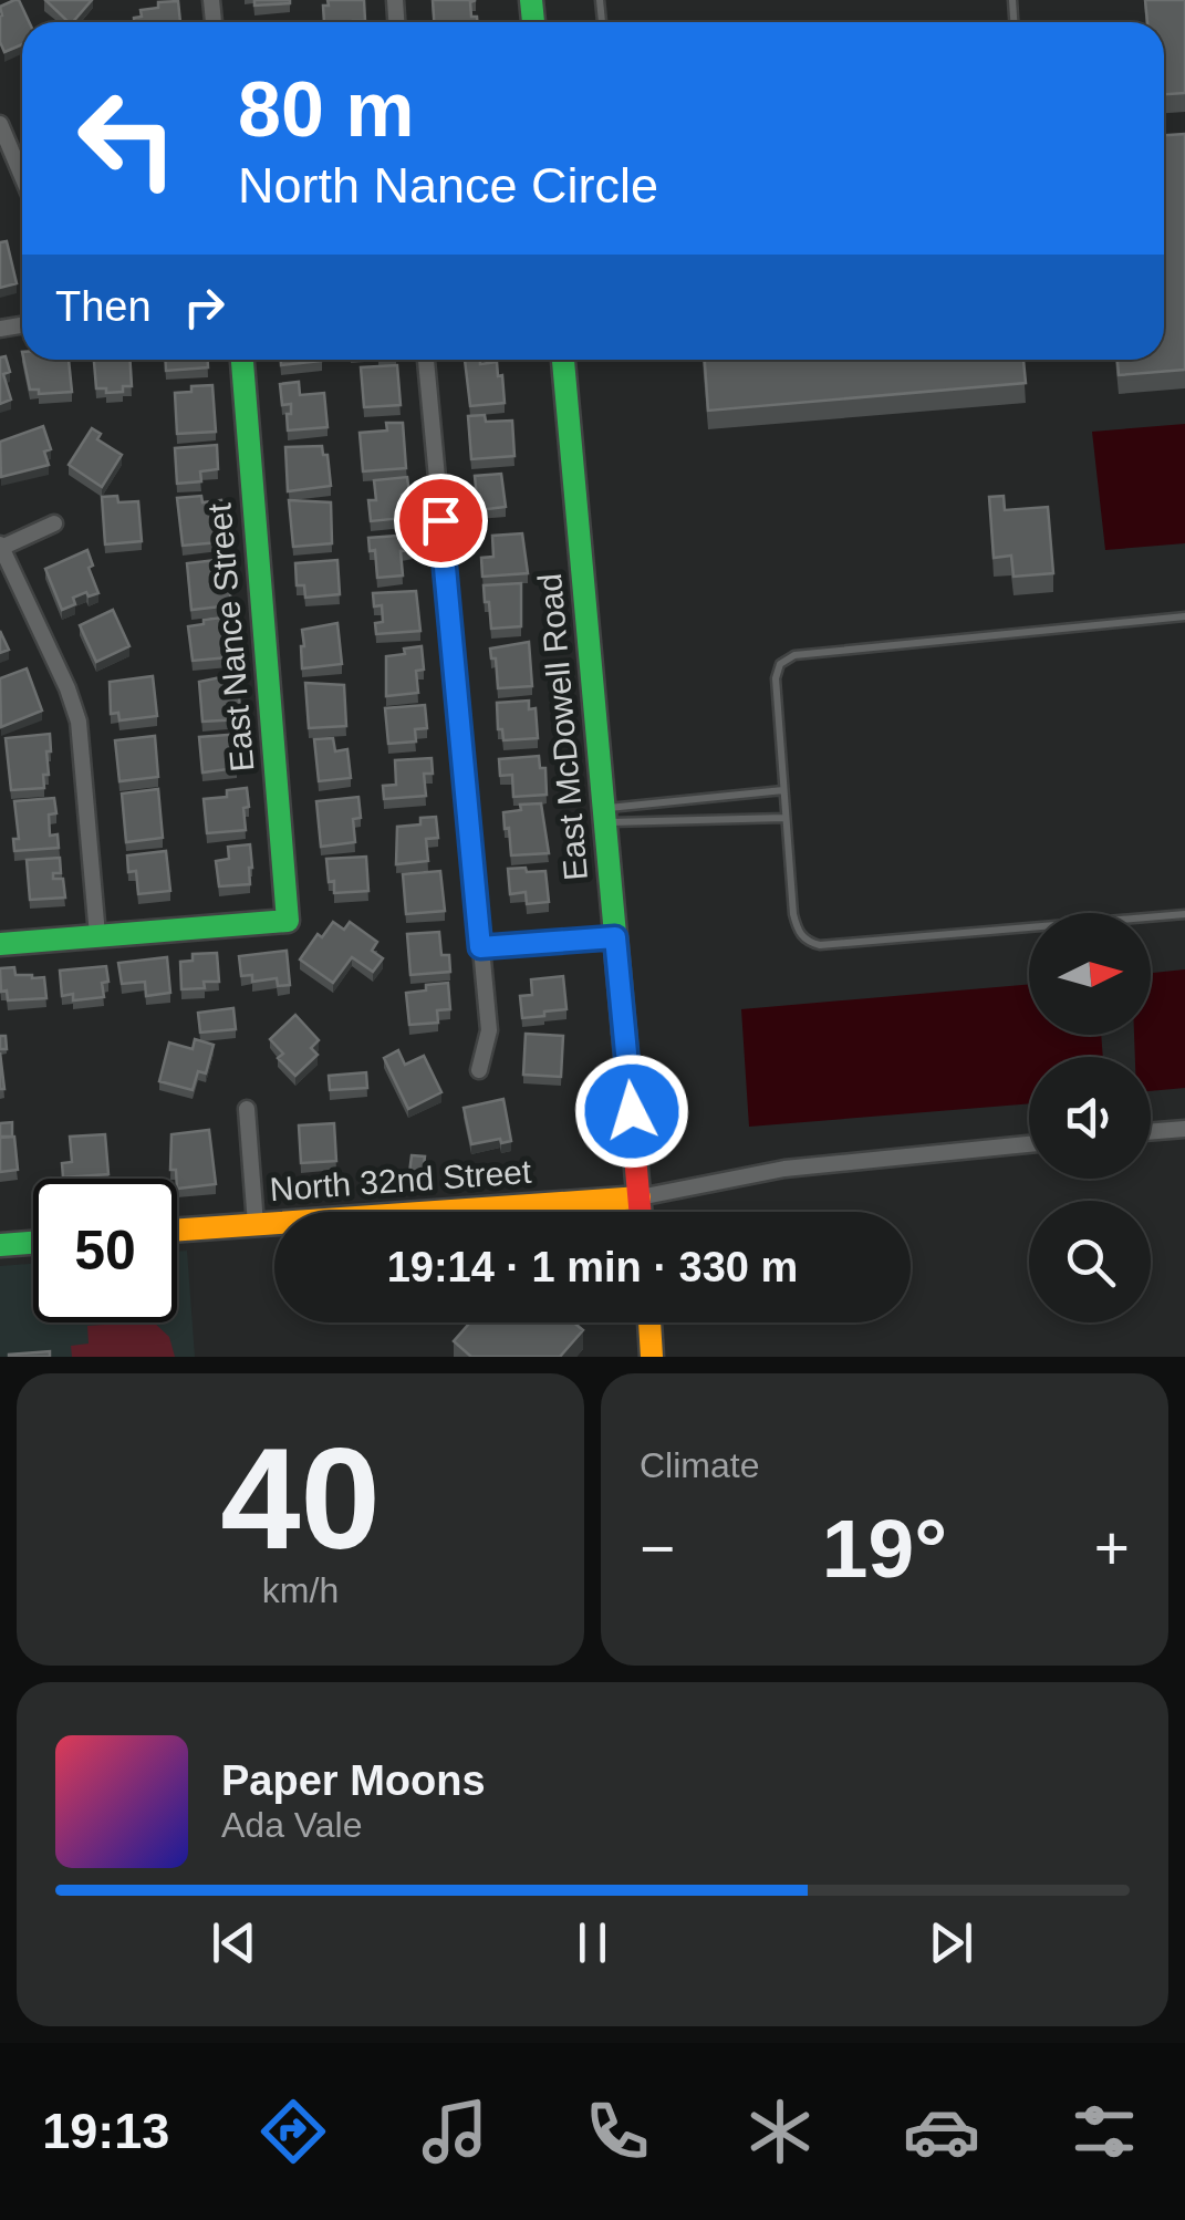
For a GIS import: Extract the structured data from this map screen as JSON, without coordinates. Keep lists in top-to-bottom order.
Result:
{
  "streets": {
    "street": ["East Nance Street", "East McDowell Road", "North 32nd Street"]
  },
  "crossings": [
    ["East McDowell Road", "North 32nd Street"]
  ],
  "north": "right",
  "page": {
    "turn": ["80 m", "North Nance Circle"],
    "then": "Then",
    "limit": "50",
    "trip": "19:14 · 1 min · 330 m",
    "tile": [
      ["40", "km/h"],
      "Climate"
    ],
    "heat": ["−", "19°", "+"],
    "song": ["Paper Moons", "Ada Vale"],
    "tabs": "19:13"
  }
}
